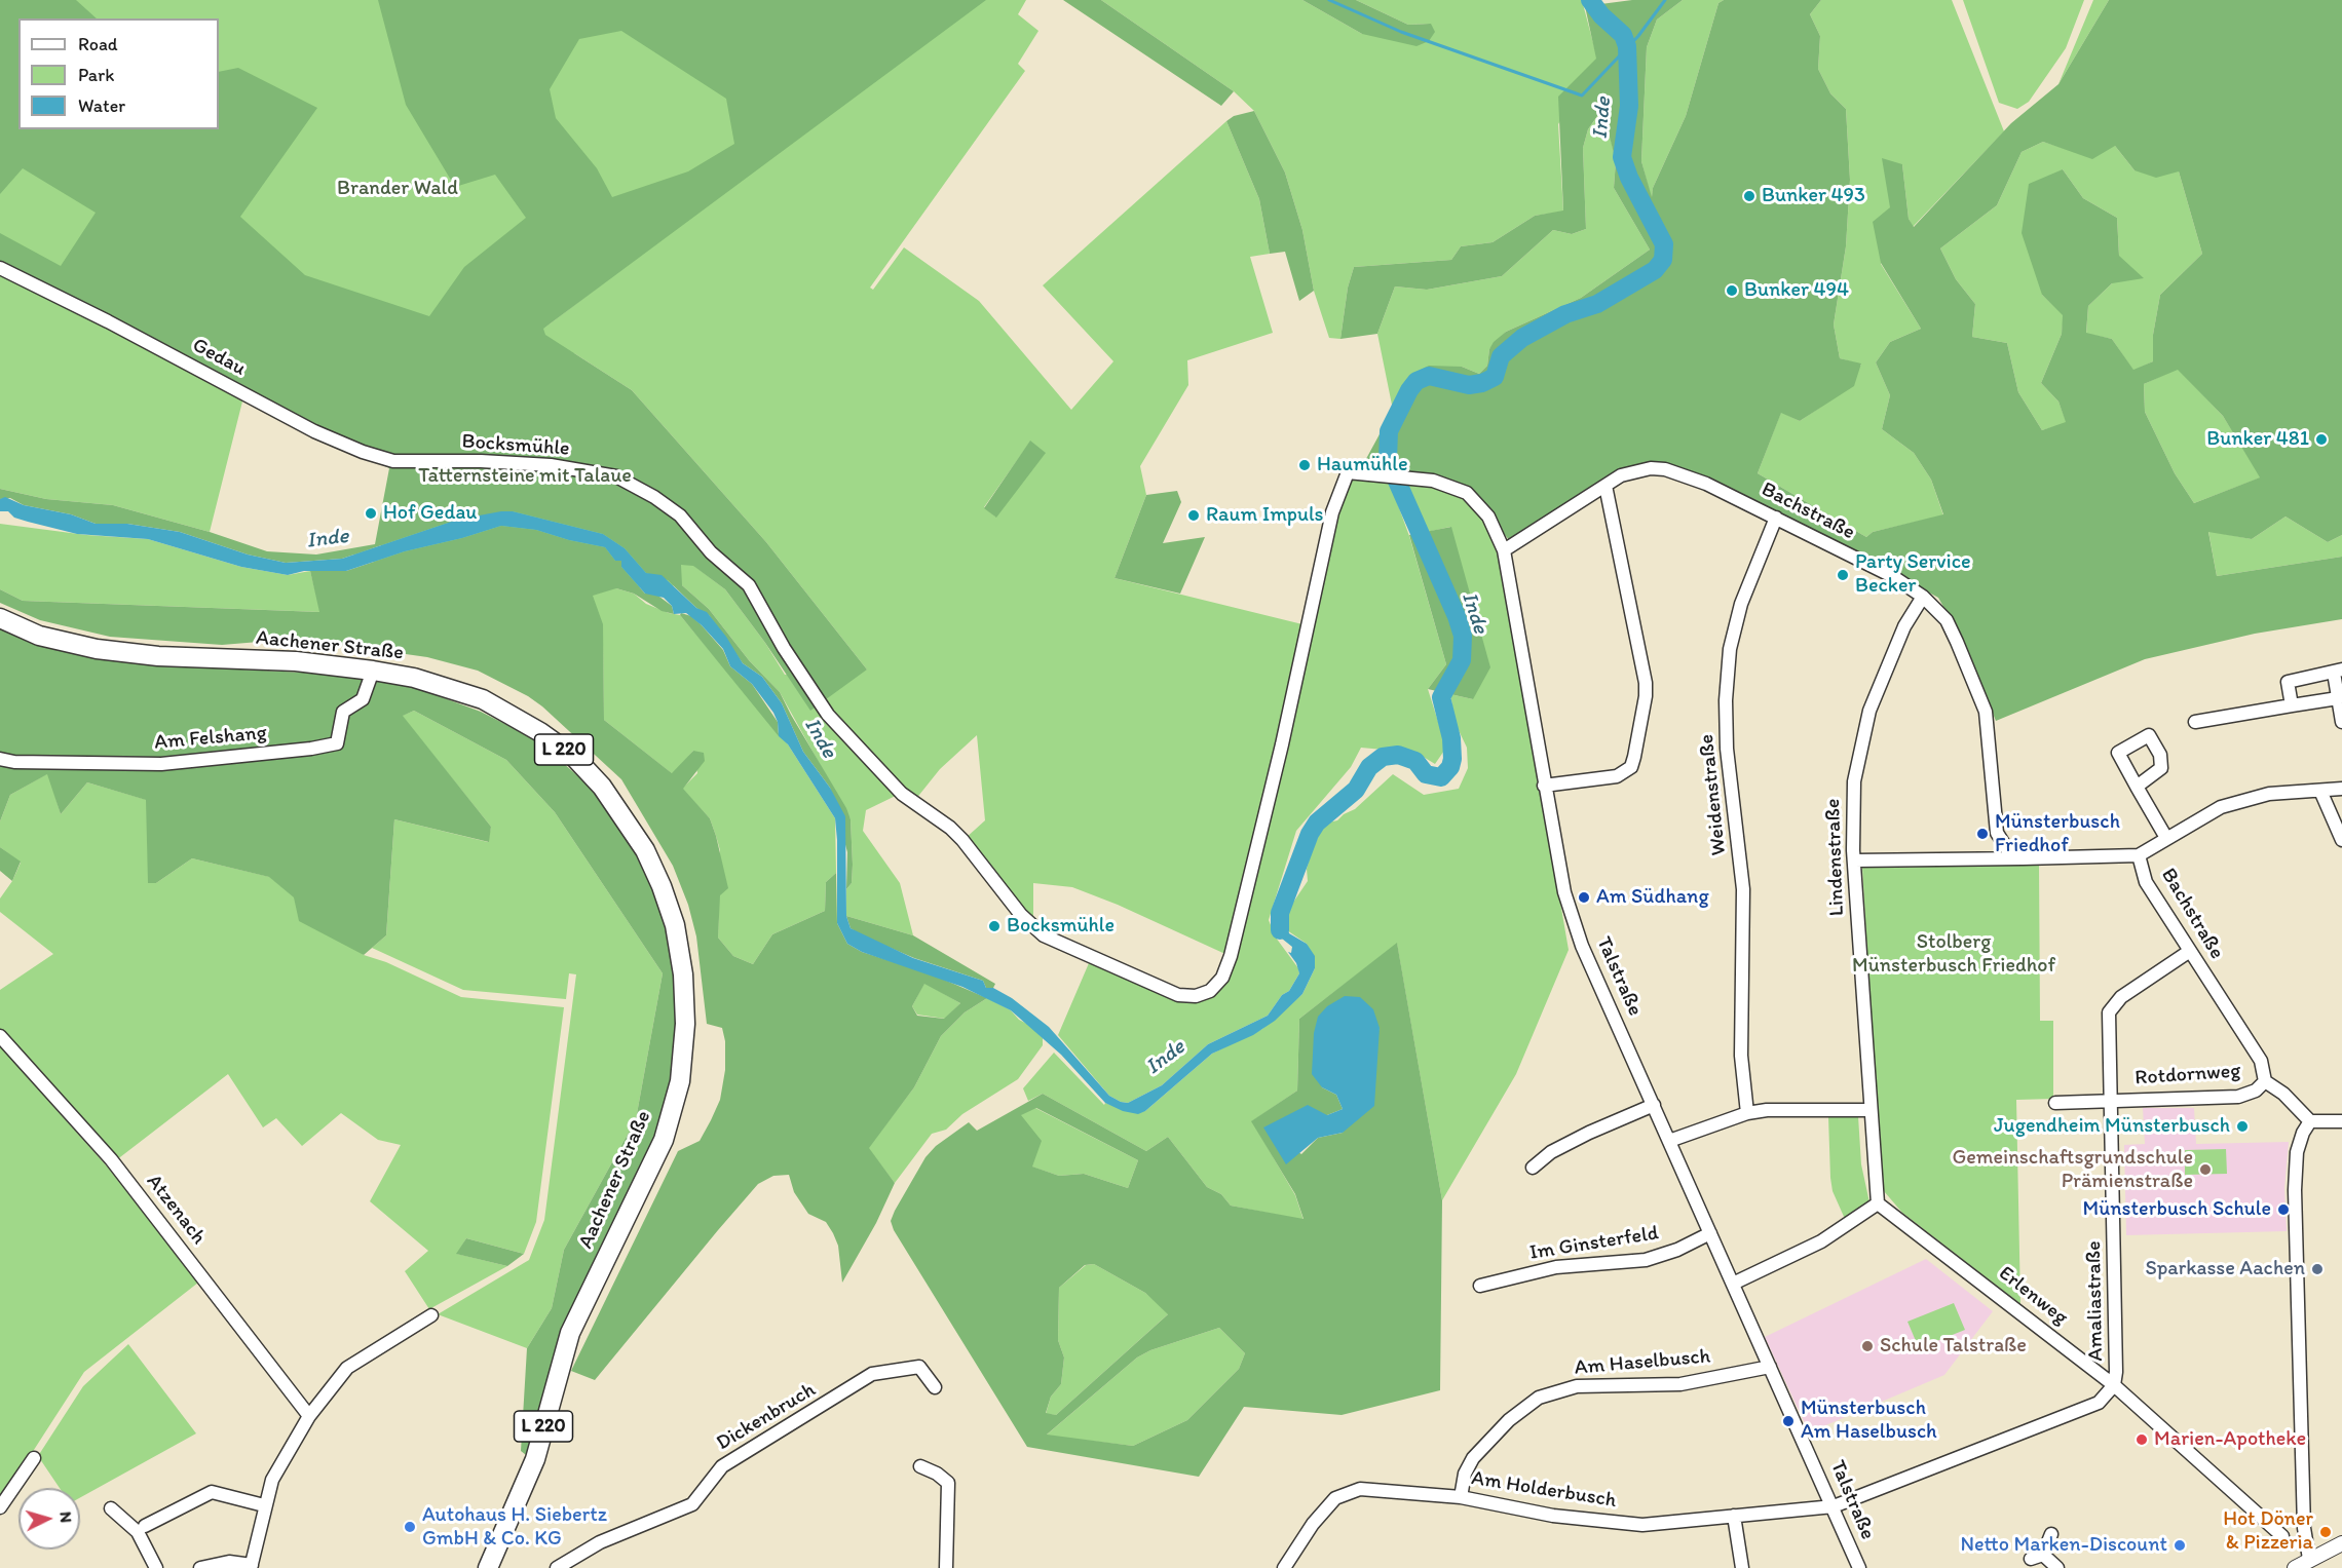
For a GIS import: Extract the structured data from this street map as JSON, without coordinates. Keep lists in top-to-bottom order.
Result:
{
  "streets": {
    "main road": ["Aachener Straße", "L 220"],
    "street": [
      "Gedau",
      "Bocksmühle",
      "Bachstraße",
      "Am Felshang",
      "Weidenstraße",
      "Lindenstraße",
      "Talstraße",
      "Rotdornweg",
      "Atzenach",
      "Im Ginsterfeld",
      "Erlenweg",
      "Amaliastraße",
      "Am Haselbusch",
      "Dickenbruch",
      "Am Holderbusch"
    ]
  },
  "crossings": [
    ["Gedau", "Bocksmühle"],
    ["Bocksmühle", "Talstraße"],
    ["Bachstraße", "Weidenstraße"],
    ["Bachstraße", "Lindenstraße"],
    ["Bachstraße", "Talstraße"],
    ["Bachstraße", "Rotdornweg"],
    ["Bachstraße", "Amaliastraße"],
    ["Aachener Straße", "Am Felshang"],
    ["Lindenstraße", "Erlenweg"],
    ["Talstraße", "Im Ginsterfeld"],
    ["Talstraße", "Amaliastraße"],
    ["Talstraße", "Am Haselbusch"],
    ["Talstraße", "Am Holderbusch"],
    ["Rotdornweg", "Amaliastraße"],
    ["Erlenweg", "Amaliastraße"],
    ["Amaliastraße", "Am Holderbusch"],
    ["Am Haselbusch", "Am Holderbusch"]
  ],
  "water": ["Inde"],
  "parks": ["Brander Wald", "Tatternsteine mit Talaue", "Stolberg Münsterbusch Friedhof"],
  "places": [
    "Bunker 493",
    "Bunker 494",
    "Bunker 481",
    "Haumühle",
    "Hof Gedau",
    "Raum Impuls",
    "Party Service Becker",
    "Münsterbusch Friedhof",
    "Am Südhang",
    "Bocksmühle",
    "Jugendheim Münsterbusch",
    "Gemeinschaftsgrundschule Prämienstraße",
    "Münsterbusch Schule",
    "Sparkasse Aachen",
    "Schule Talstraße",
    "Münsterbusch Am Haselbusch",
    "Marien-Apotheke",
    "Autohaus H. Siebertz GmbH & Co. KG",
    "Hot Döner & Pizzeria",
    "Netto Marken-Discount"
  ],
  "legend": ["Road", "Park", "Water"],
  "north": "right"
}
